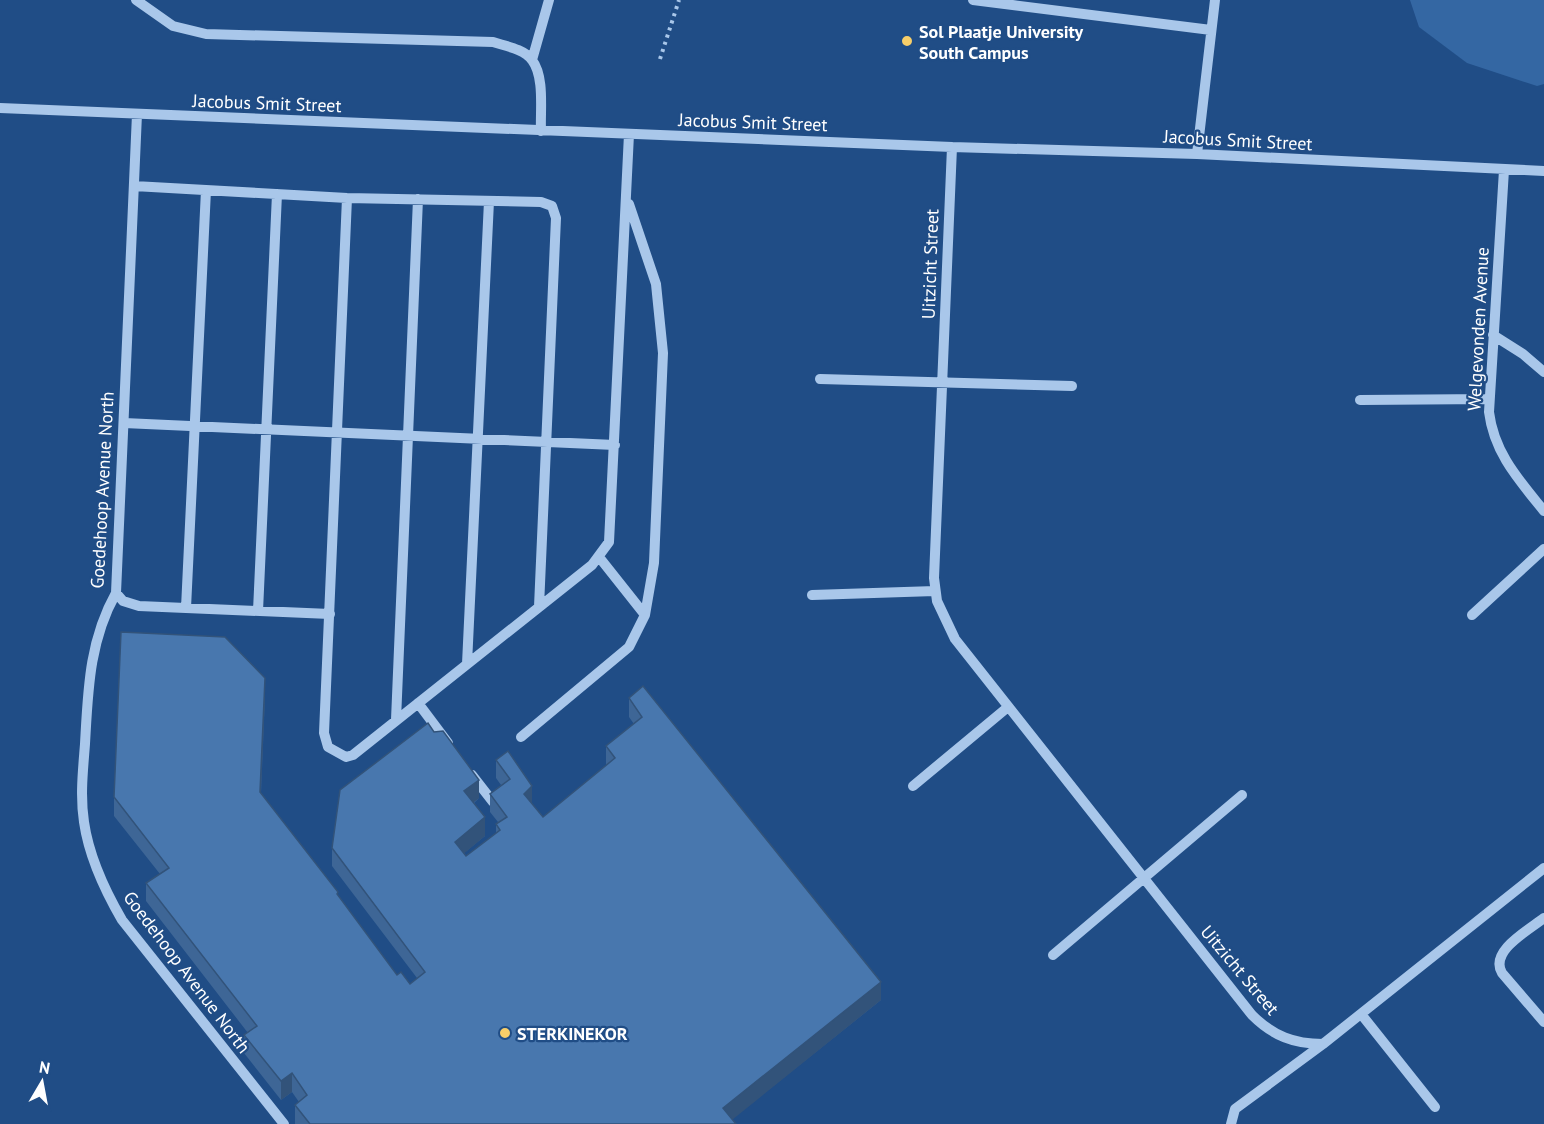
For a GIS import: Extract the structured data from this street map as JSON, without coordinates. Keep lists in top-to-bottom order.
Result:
{
  "streets": {
    "street": [
      "Jacobus Smit Street",
      "Uitzicht Street",
      "Welgevonden Avenue",
      "Goedehoop Avenue North"
    ]
  },
  "crossings": [
    ["Jacobus Smit Street", "Uitzicht Street"],
    ["Jacobus Smit Street", "Welgevonden Avenue"],
    ["Jacobus Smit Street", "Goedehoop Avenue North"]
  ],
  "places": ["Sol Plaatje University South Campus", "STERKINEKOR"],
  "north": "top"
}
